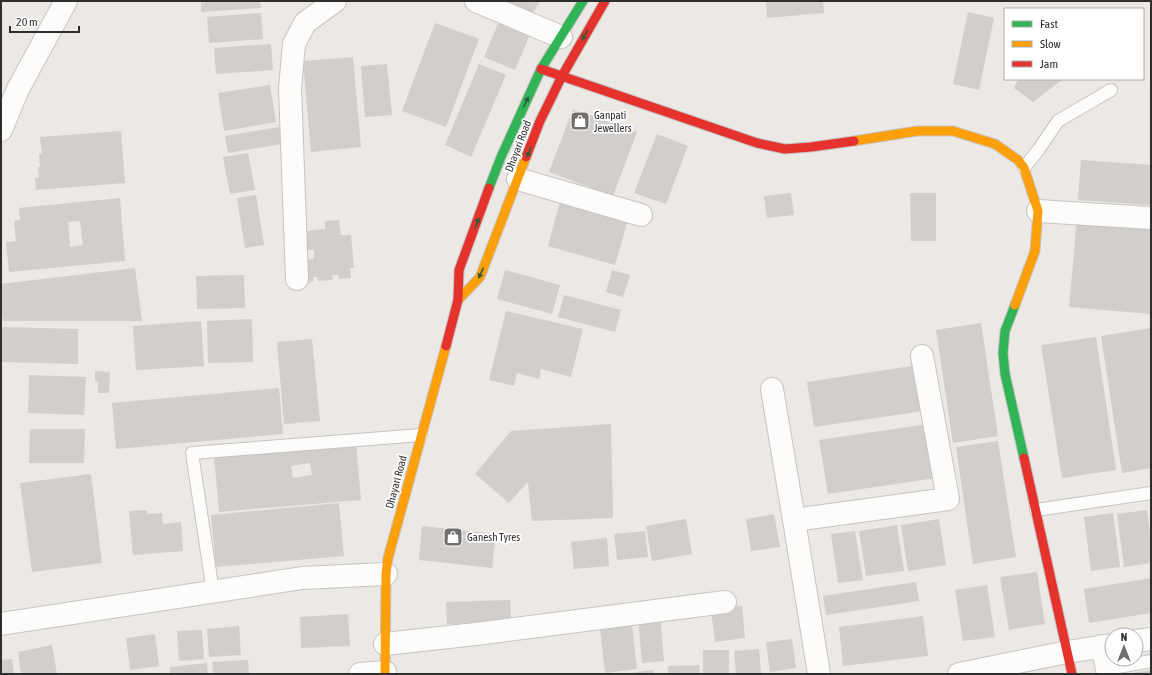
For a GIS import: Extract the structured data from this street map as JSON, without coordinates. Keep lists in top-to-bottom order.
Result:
{
  "streets": {
    "main road": ["Dhayari Road"]
  },
  "places": {
    "shop": ["Ganpati Jewellers", "Ganesh Tyres"]
  },
  "legend": ["Fast", "Slow", "Jam"],
  "scale_bar": "20 m",
  "north": "top"
}
